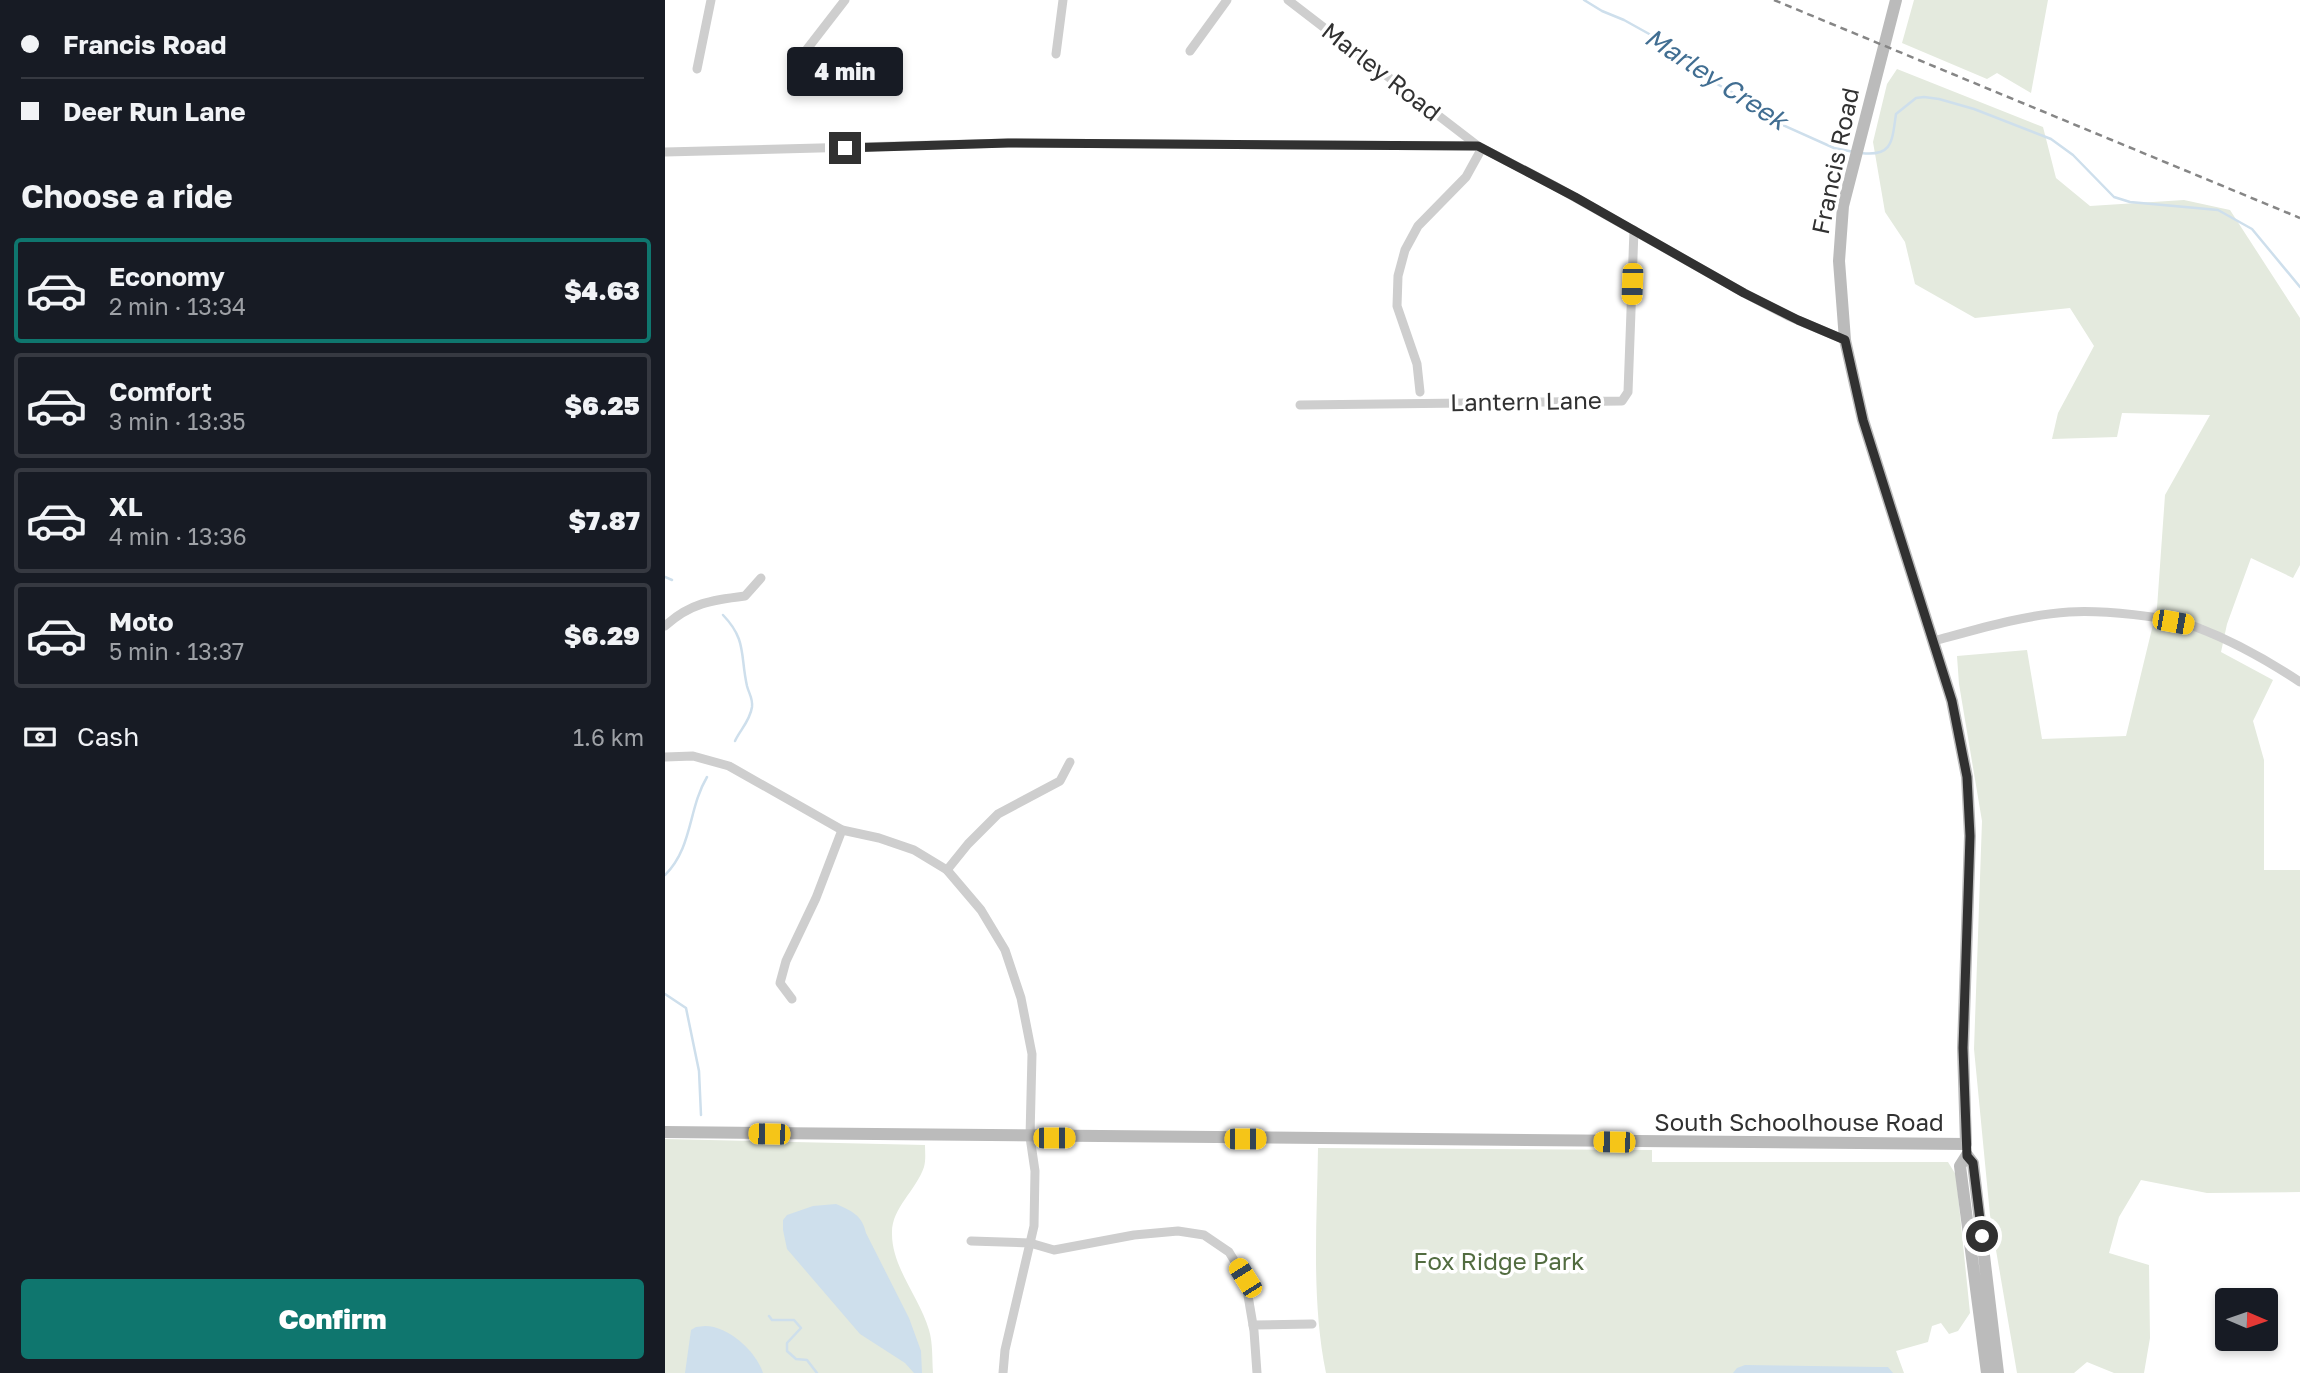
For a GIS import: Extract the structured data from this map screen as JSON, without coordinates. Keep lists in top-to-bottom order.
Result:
{
  "streets": {
    "street": [
      "Marley Road",
      "Francis Road",
      "Lantern Lane",
      "South Schoolhouse Road"
    ]
  },
  "crossings": [
    ["Marley Road", "Francis Road"],
    ["Marley Road", "Lantern Lane"],
    ["Francis Road", "South Schoolhouse Road"]
  ],
  "water": ["Marley Creek"],
  "parks": ["Fox Ridge Park"],
  "north": "right",
  "page": {
    "banner": ["Francis Road", "Deer Run Lane"],
    "bubble": "4 min",
    "heading": "Choose a ride",
    "list": [
      {
        "name": "Economy",
        "note": "2 min · 13:34",
        "value": "$4.63"
      },
      {
        "name": "Comfort",
        "note": "3 min · 13:35",
        "value": "$6.25"
      },
      {
        "name": "XL",
        "note": "4 min · 13:36",
        "value": "$7.87"
      },
      {
        "name": "Moto",
        "note": "5 min · 13:37",
        "value": "$6.29"
      }
    ],
    "pay": ["Cash", "1.6 km"],
    "buttons": "Confirm"
  }
}
